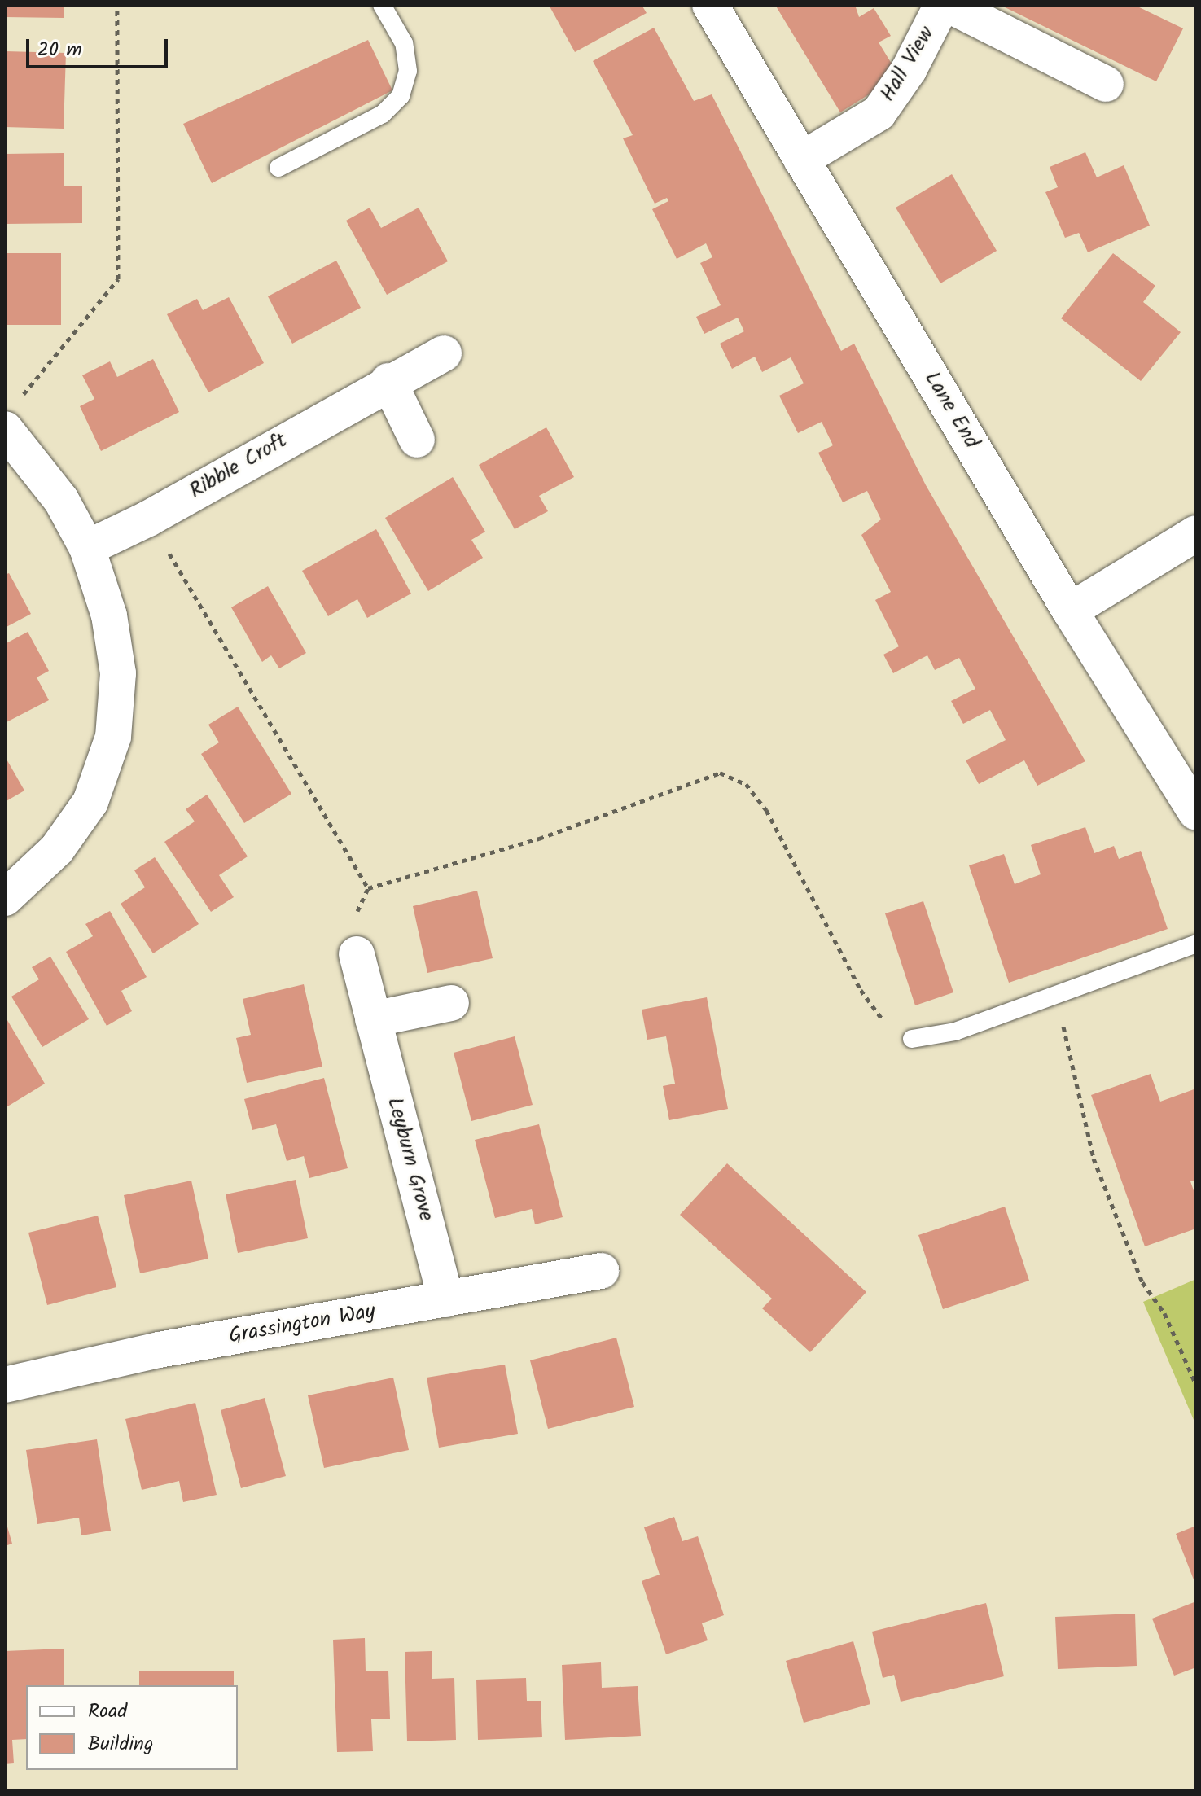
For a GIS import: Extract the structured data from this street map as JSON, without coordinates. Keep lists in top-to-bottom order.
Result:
{
  "streets": {
    "street": [
      "Hall View",
      "Lane End",
      "Ribble Croft",
      "Leyburn Grove",
      "Grassington Way"
    ]
  },
  "crossings": [
    ["Hall View", "Lane End"],
    ["Leyburn Grove", "Grassington Way"]
  ],
  "legend": ["Road", "Building"],
  "scale_bar": "20 m"
}
